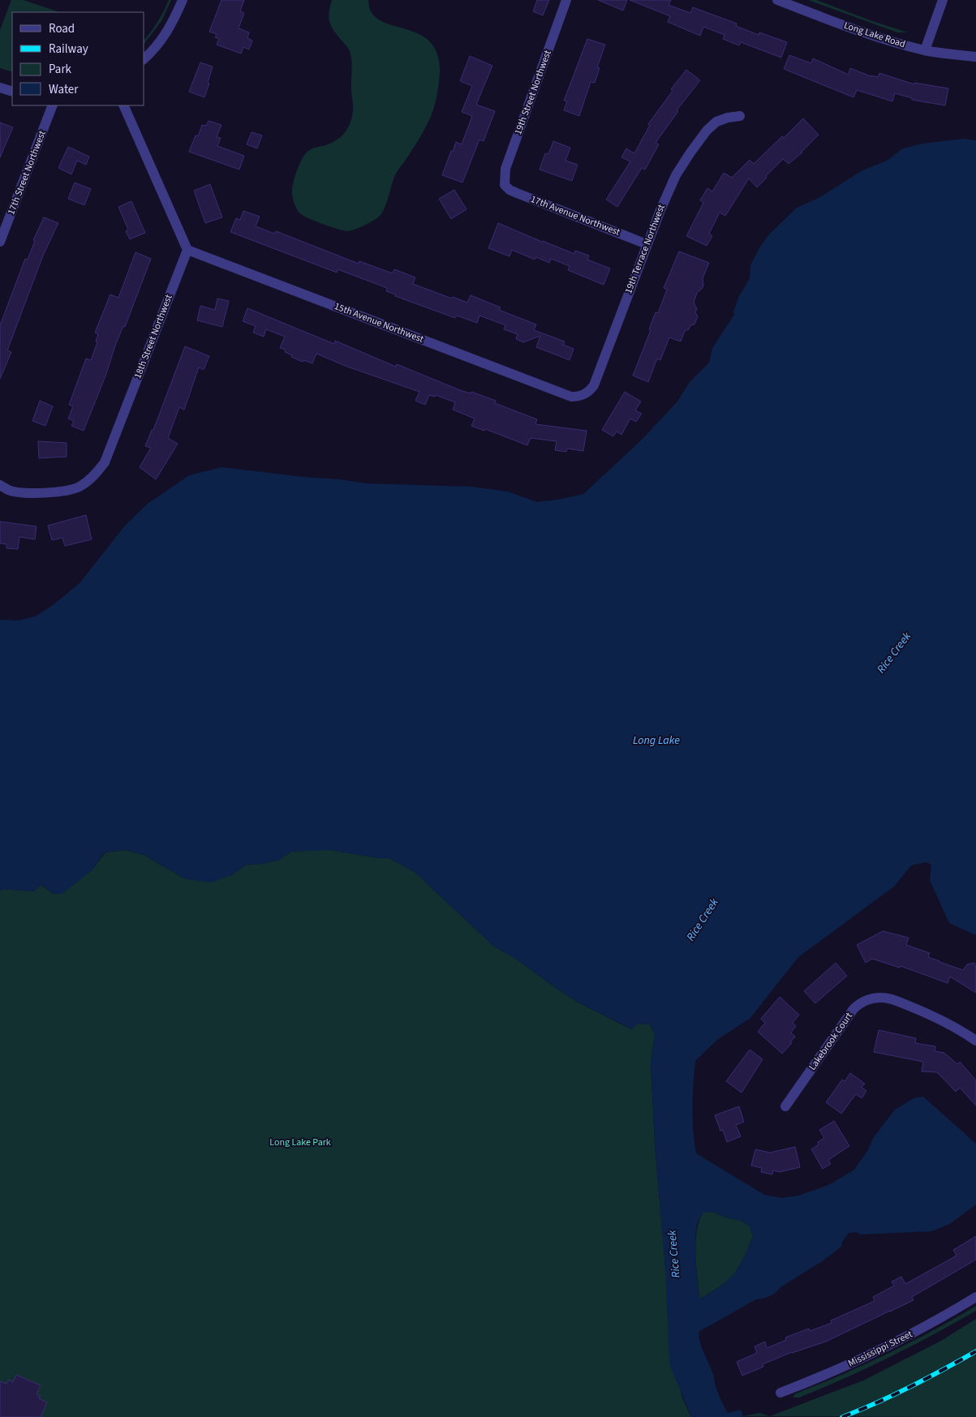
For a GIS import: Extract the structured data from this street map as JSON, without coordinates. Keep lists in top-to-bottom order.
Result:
{
  "streets": {
    "street": [
      "Long Lake Road",
      "19th Street Northwest",
      "17th Street Northwest",
      "17th Avenue Northwest",
      "19th Terrace Northwest",
      "15th Avenue Northwest",
      "18th Street Northwest",
      "Lakebrook Court",
      "Mississippi Street"
    ]
  },
  "crossings": [
    ["19th Street Northwest", "17th Avenue Northwest"],
    ["17th Avenue Northwest", "19th Terrace Northwest"],
    ["19th Terrace Northwest", "15th Avenue Northwest"],
    ["15th Avenue Northwest", "18th Street Northwest"]
  ],
  "water": ["Rice Creek", "Long Lake"],
  "parks": ["Long Lake Park"],
  "legend": [
    "Road",
    "Railway",
    "Park",
    "Water"
  ]
}
